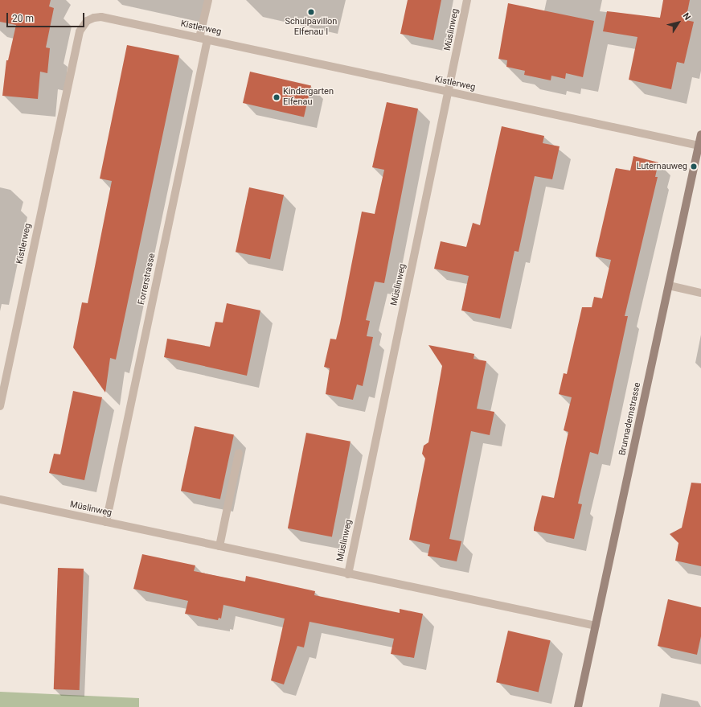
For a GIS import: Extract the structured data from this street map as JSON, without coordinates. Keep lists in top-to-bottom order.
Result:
{
  "streets": {
    "street": [
      "Kistlerweg",
      "Müslinweg",
      "Forrerstrasse",
      "Brunnadernstrasse"
    ]
  },
  "crossings": [
    ["Kistlerweg", "Müslinweg"],
    ["Kistlerweg", "Forrerstrasse"],
    ["Kistlerweg", "Brunnadernstrasse"],
    ["Müslinweg", "Forrerstrasse"],
    ["Müslinweg", "Brunnadernstrasse"]
  ],
  "places": ["Schulpavillon Elfenau I", "Kindergarten Elfenau", "Luternauweg"],
  "scale_bar": "20 m",
  "north": "top right"
}
